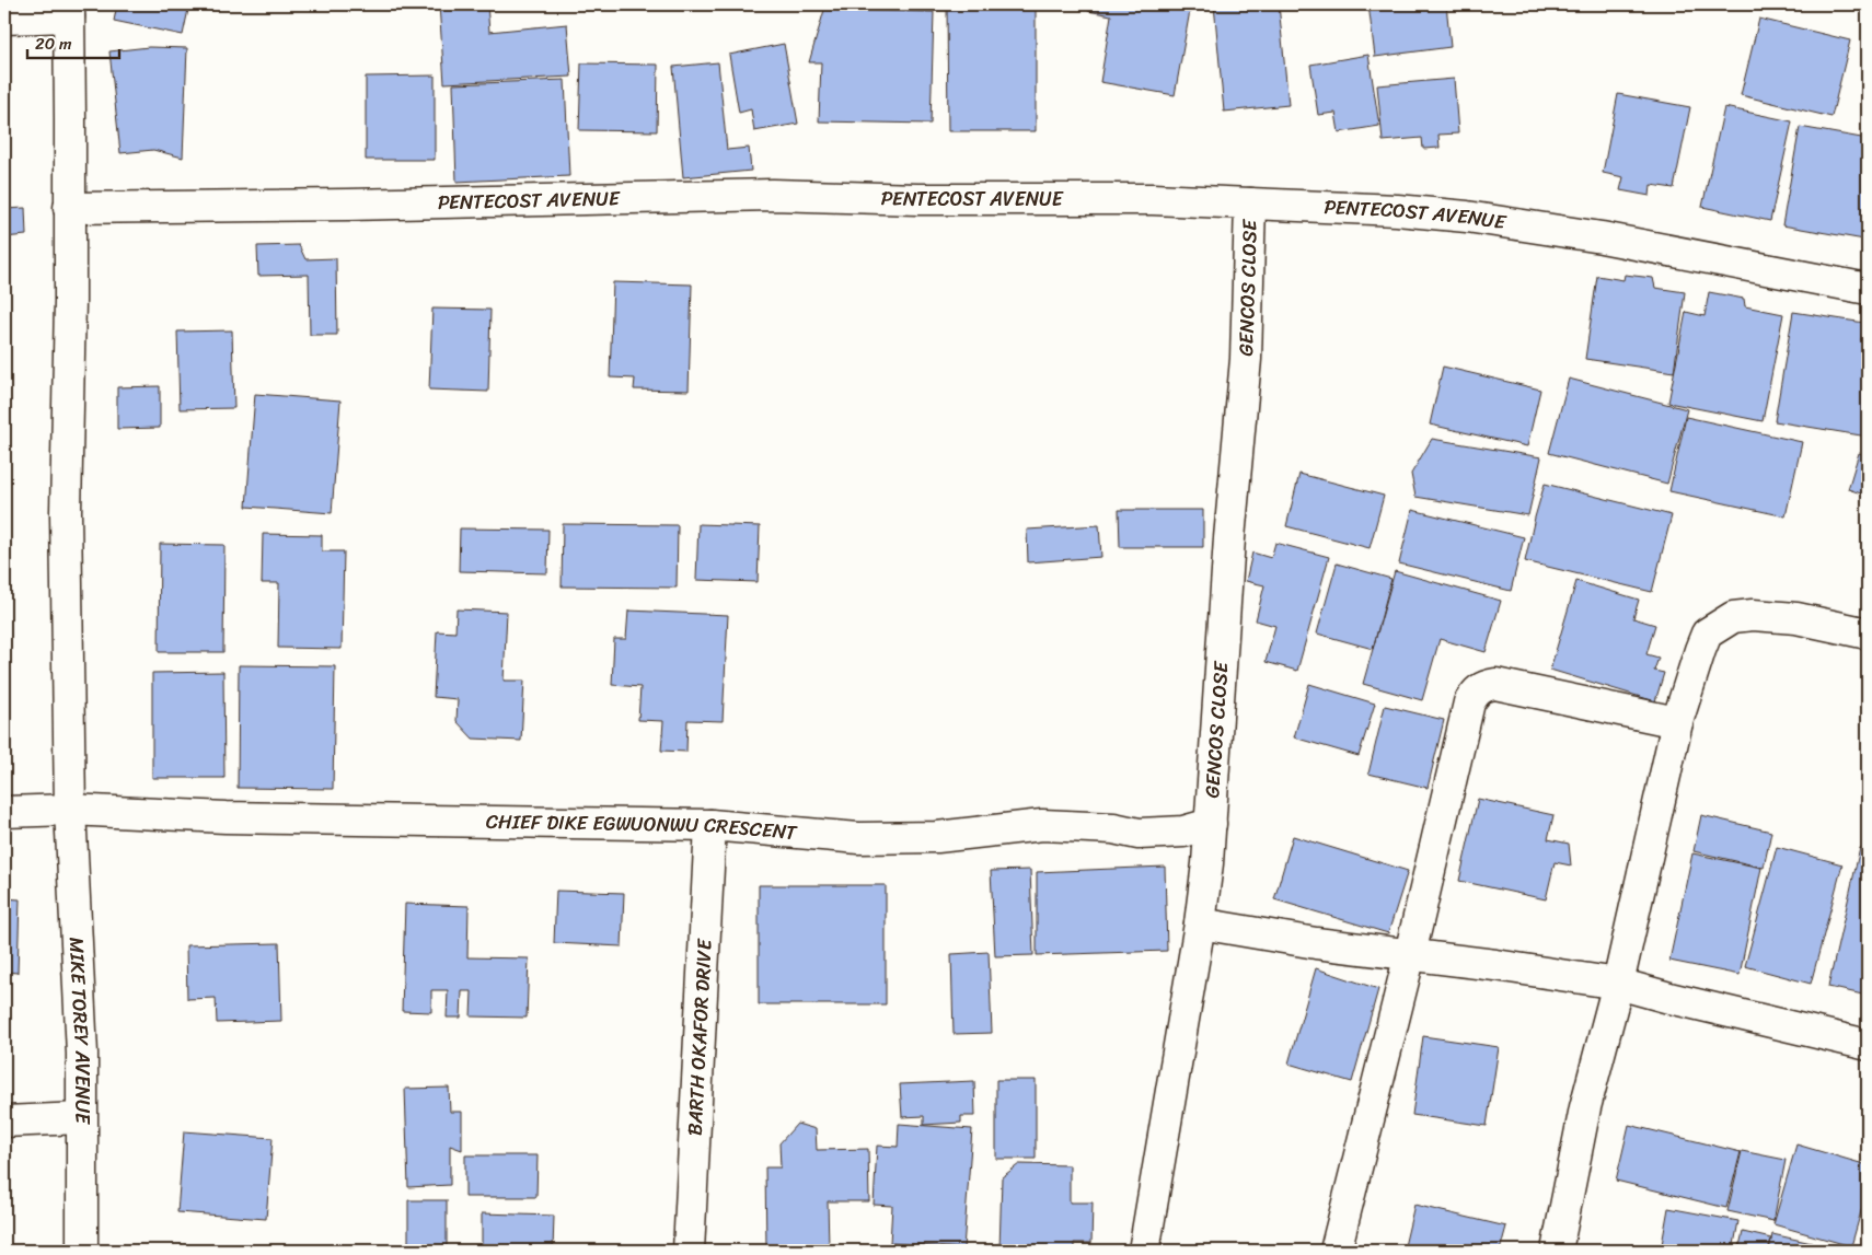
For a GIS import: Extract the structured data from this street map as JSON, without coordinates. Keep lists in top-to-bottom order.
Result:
{
  "streets": {
    "street": [
      "PENTECOST AVENUE",
      "GENCOS CLOSE",
      "CHIEF DIKE EGWUONWU CRESCENT",
      "MIKE TOREY AVENUE",
      "BARTH OKAFOR DRIVE"
    ]
  },
  "crossings": [
    ["PENTECOST AVENUE", "GENCOS CLOSE"],
    ["PENTECOST AVENUE", "MIKE TOREY AVENUE"],
    ["GENCOS CLOSE", "CHIEF DIKE EGWUONWU CRESCENT"],
    ["CHIEF DIKE EGWUONWU CRESCENT", "MIKE TOREY AVENUE"],
    ["CHIEF DIKE EGWUONWU CRESCENT", "BARTH OKAFOR DRIVE"]
  ],
  "scale_bar": "20 m"
}
